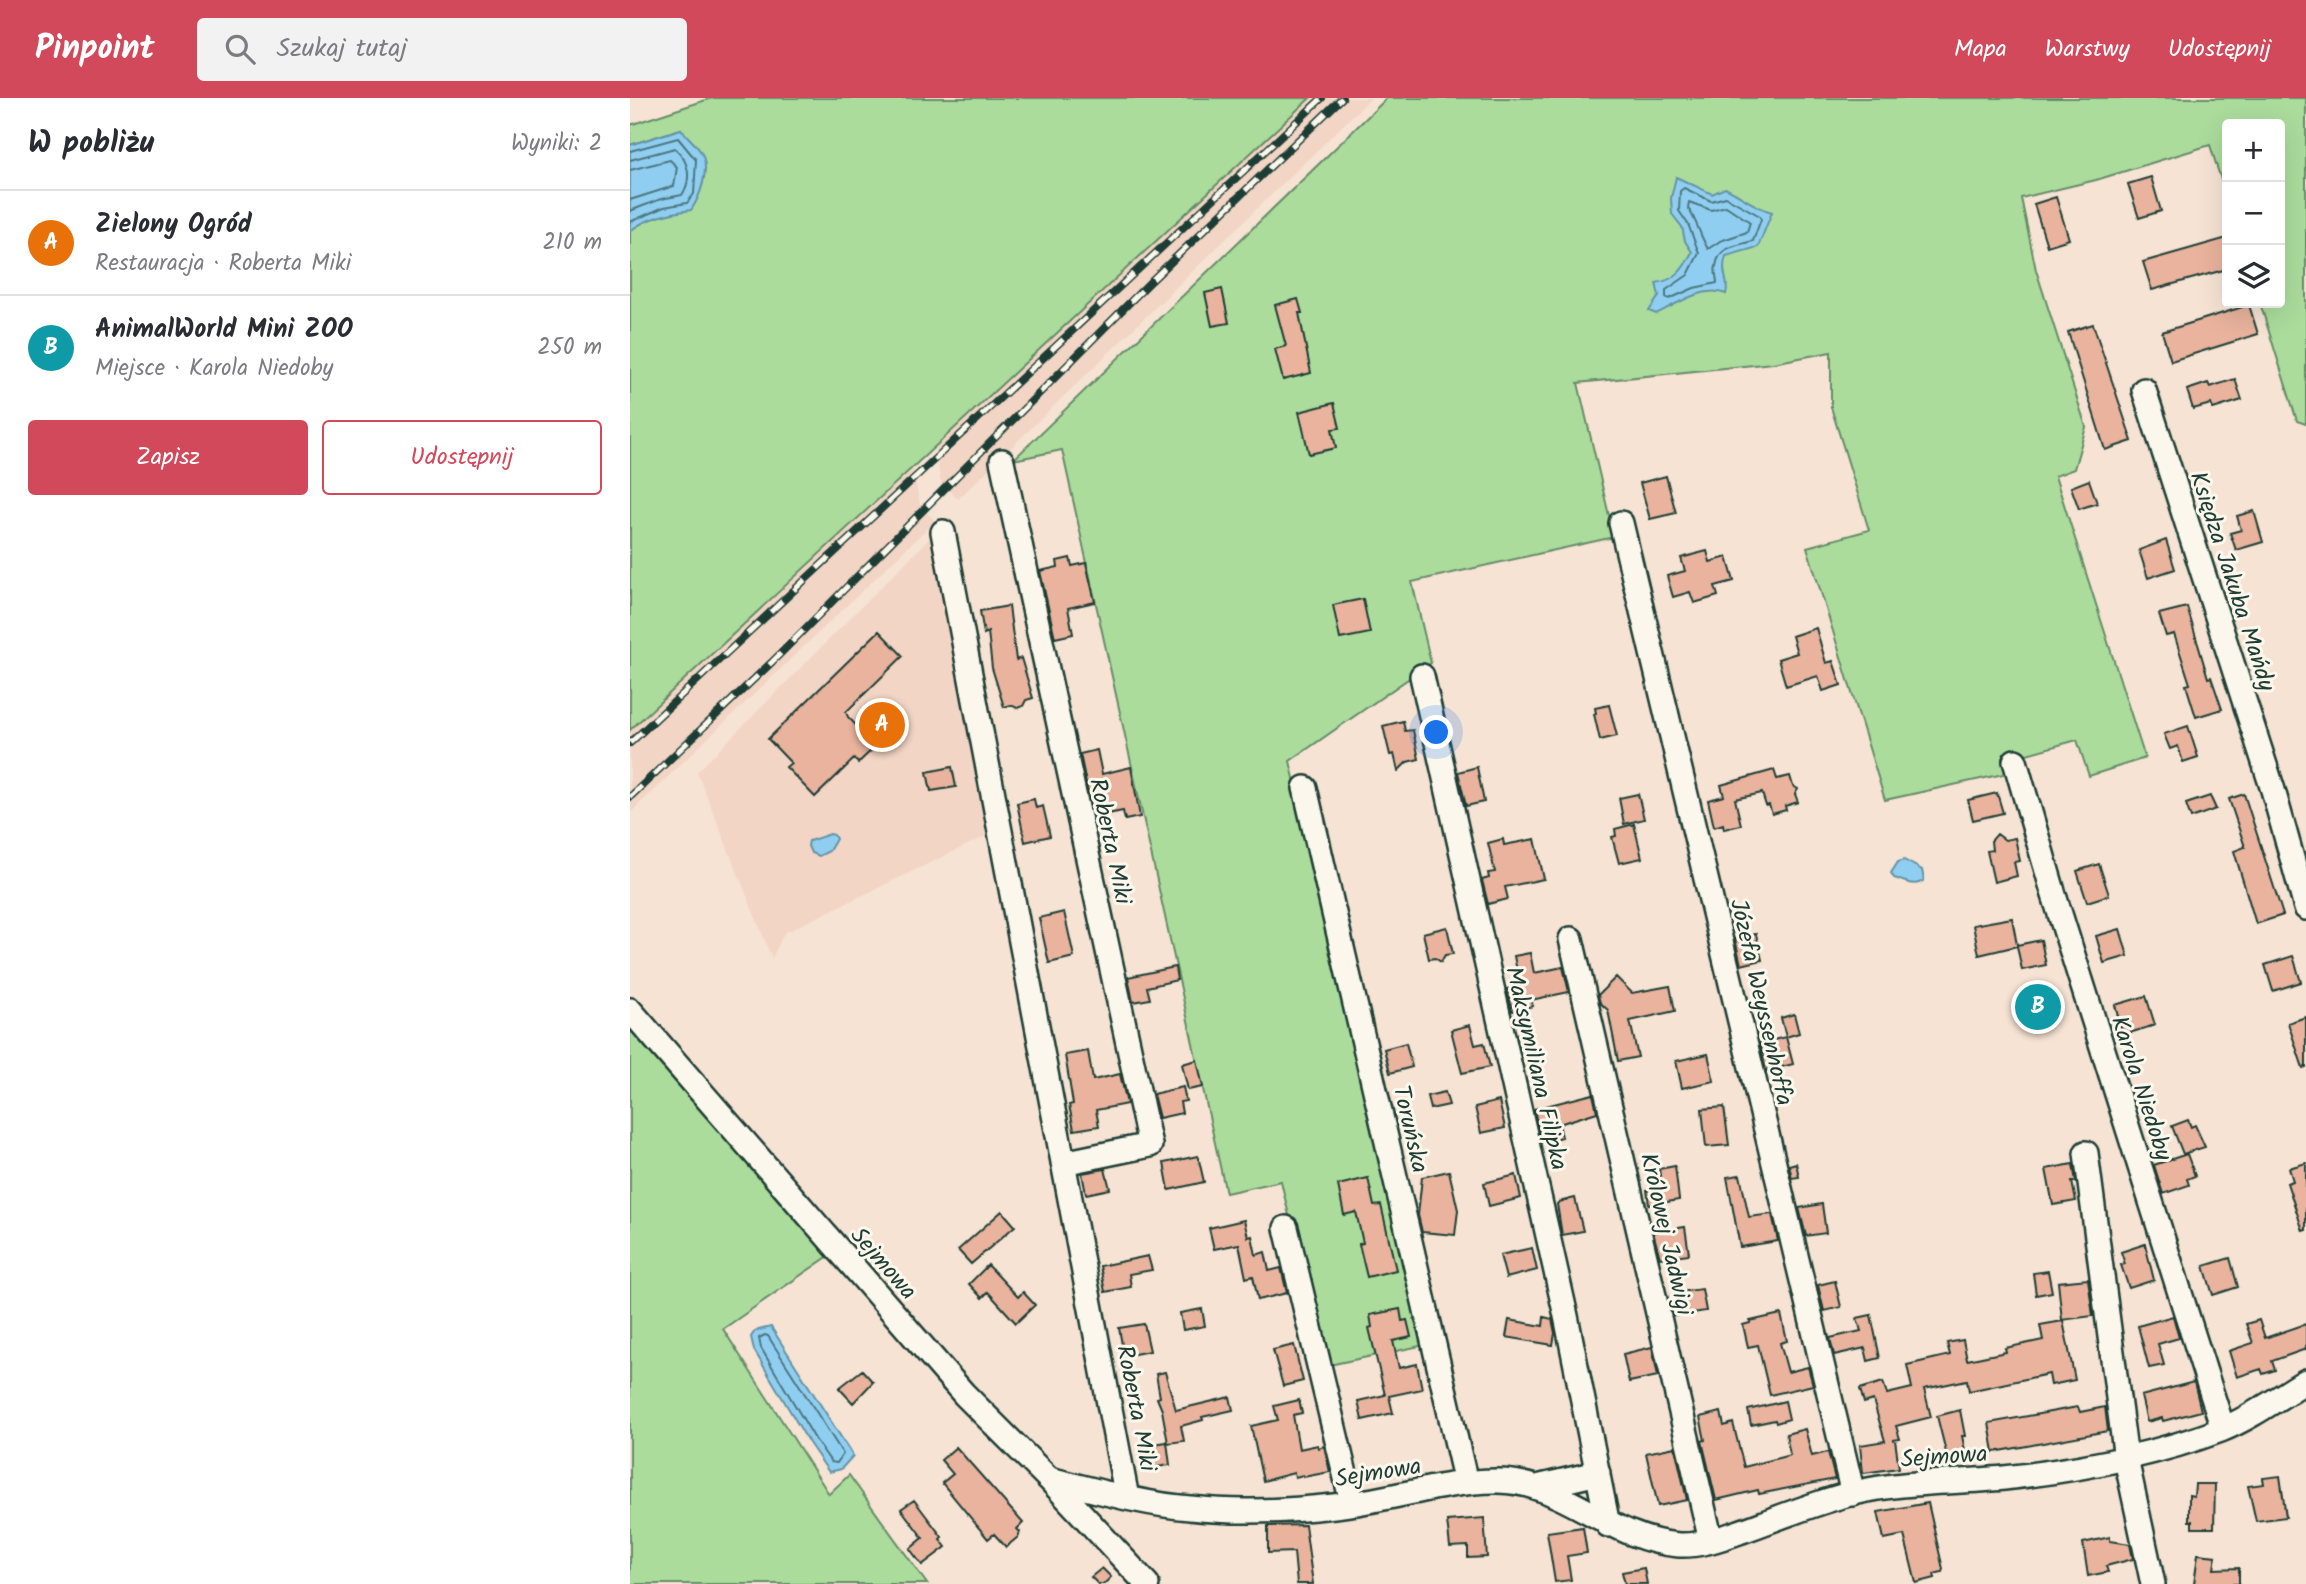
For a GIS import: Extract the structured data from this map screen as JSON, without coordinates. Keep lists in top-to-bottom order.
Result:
{
  "streets": {
    "street": [
      "Księdza Jakuba Mańdy",
      "Roberta Miki",
      "Józefa Weyssenhoffa",
      "Maksymiliana Filipka",
      "Karola Niedoby",
      "Toruńska",
      "Królowej Jadwigi",
      "Sejmowa"
    ]
  },
  "crossings": [
    ["Roberta Miki", "Sejmowa"],
    ["Józefa Weyssenhoffa", "Sejmowa"],
    ["Maksymiliana Filipka", "Sejmowa"],
    ["Karola Niedoby", "Sejmowa"],
    ["Toruńska", "Sejmowa"],
    ["Królowej Jadwigi", "Sejmowa"]
  ],
  "page": {
    "header": "Pinpoint",
    "search": "Szukaj tutaj",
    "nav": ["Mapa", "Warstwy", "Udostępnij"],
    "heading": ["W pobliżu", "Wyniki: 2"],
    "map_buttons": ["+", "−"],
    "list": [
      {
        "mark": "A",
        "name": "Zielony Ogród",
        "note": "Restauracja · Roberta Miki",
        "value": "210 m"
      },
      {
        "mark": "B",
        "name": "AnimalWorld Mini ZOO",
        "note": "Miejsce · Karola Niedoby",
        "value": "250 m"
      }
    ],
    "buttons": ["Zapisz", "Udostępnij"],
    "pins": ["A", "B"]
  }
}
